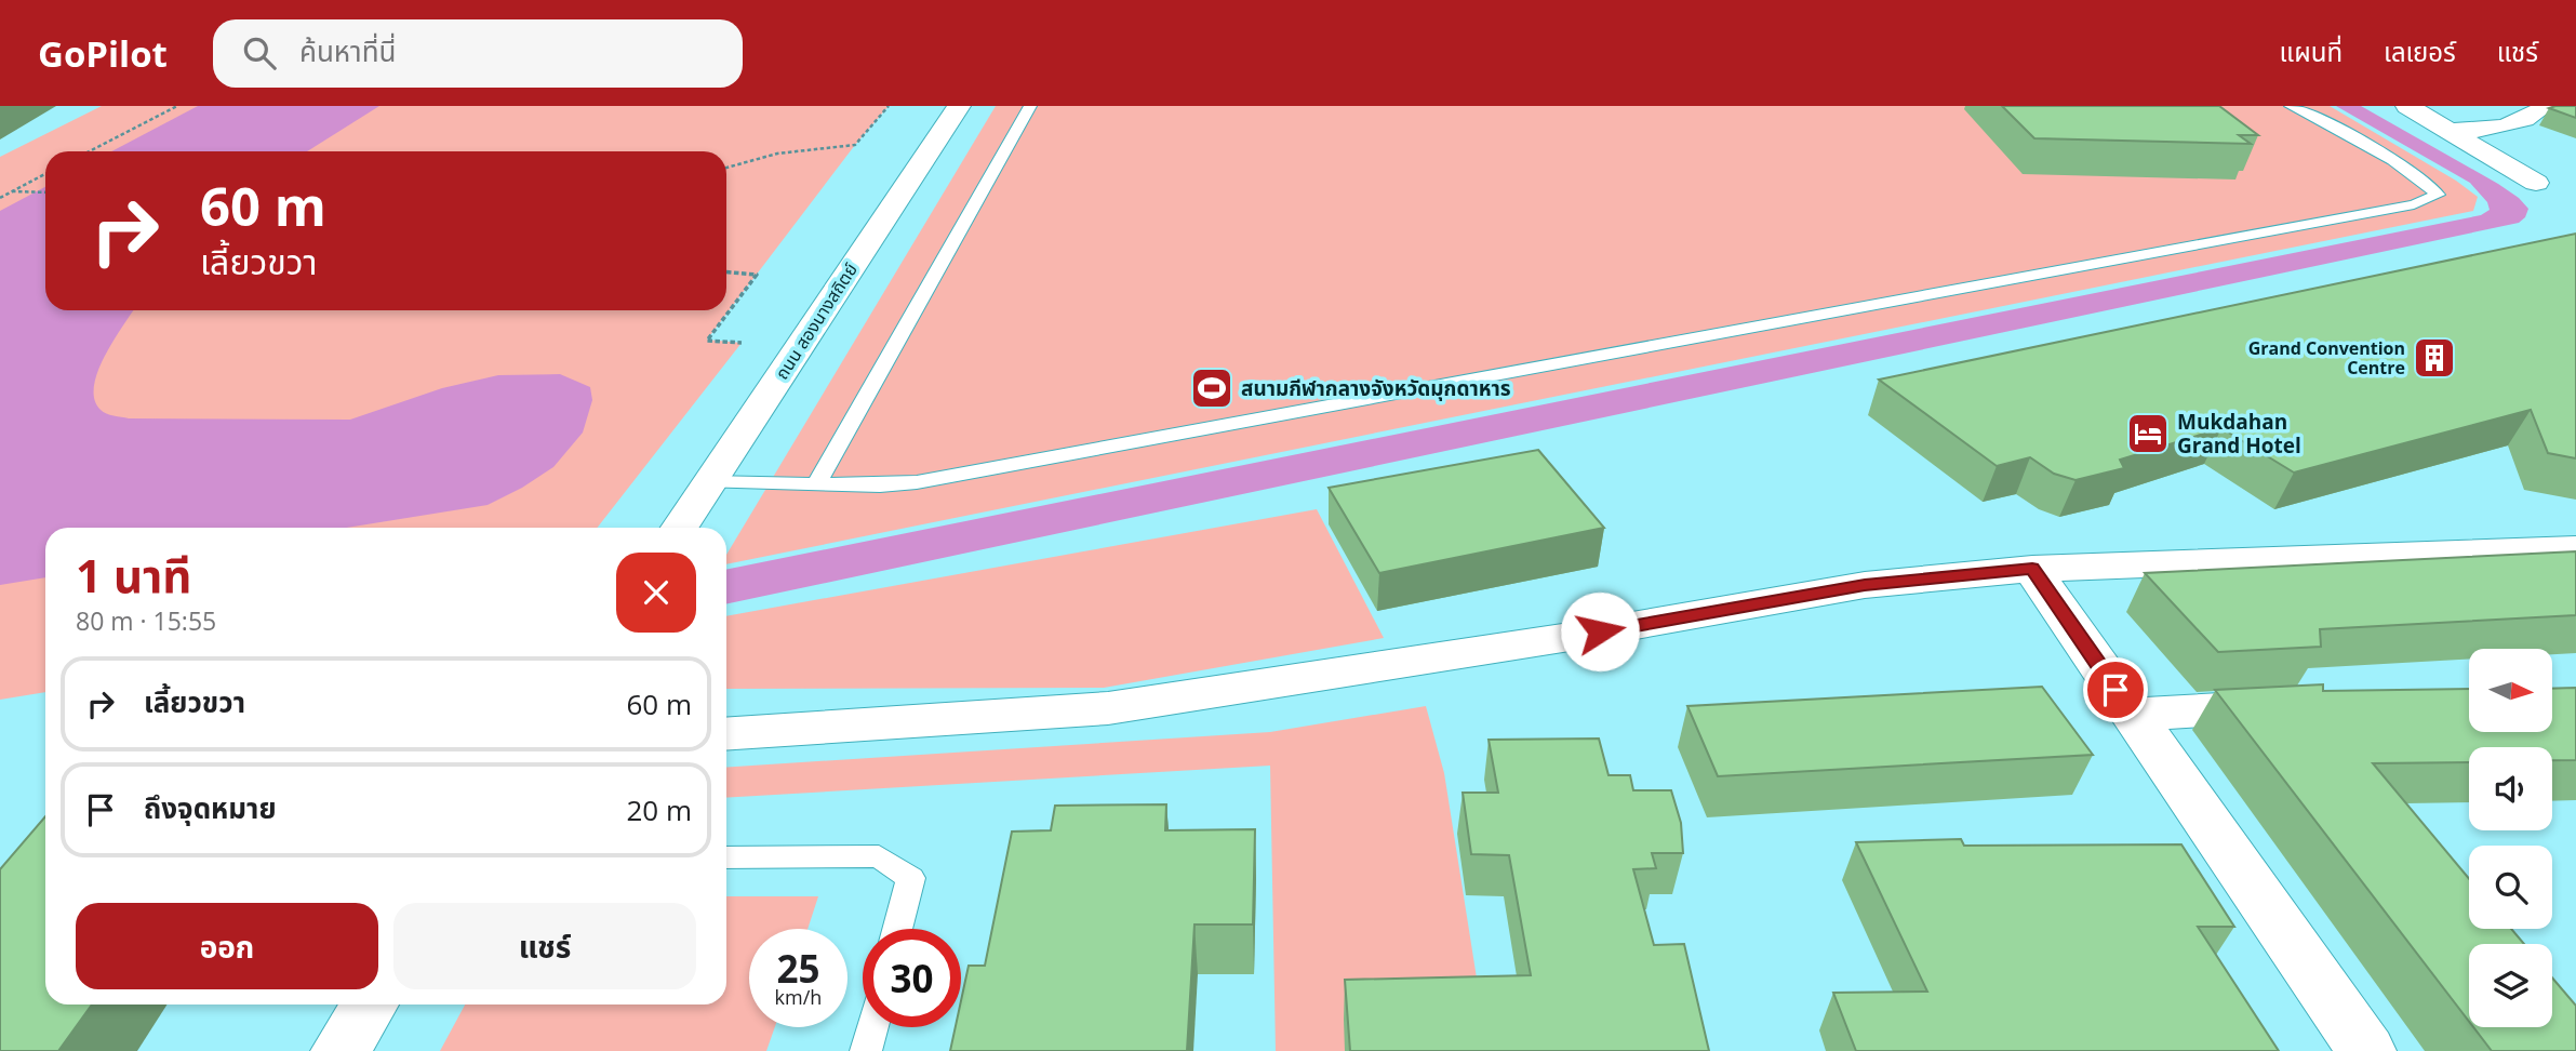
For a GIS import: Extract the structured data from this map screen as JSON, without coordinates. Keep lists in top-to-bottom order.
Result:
{
  "streets": {
    "street": ["ถนน สองนางสถิตย์"]
  },
  "places": {
    "building": ["Grand Convention Centre"],
    "sports": ["สนามกีฬากลางจังหวัดมุกดาหาร"],
    "hotel": ["Mukdahan Grand Hotel"]
  },
  "north": "right",
  "page": {
    "header": "GoPilot",
    "search": "ค้นหาที่นี่",
    "nav": ["แผนที่", "เลเยอร์", "แชร์"],
    "turn": ["60 m", "เลี้ยวขวา"],
    "heading": ["1 นาที", "80 m · 15:55"],
    "list": [
      {
        "name": "เลี้ยวขวา",
        "value": "60 m"
      },
      {
        "name": "ถึงจุดหมาย",
        "value": "20 m"
      }
    ],
    "buttons": ["ออก", "แชร์"],
    "speed": "25 km/h",
    "limit": "30"
  }
}
